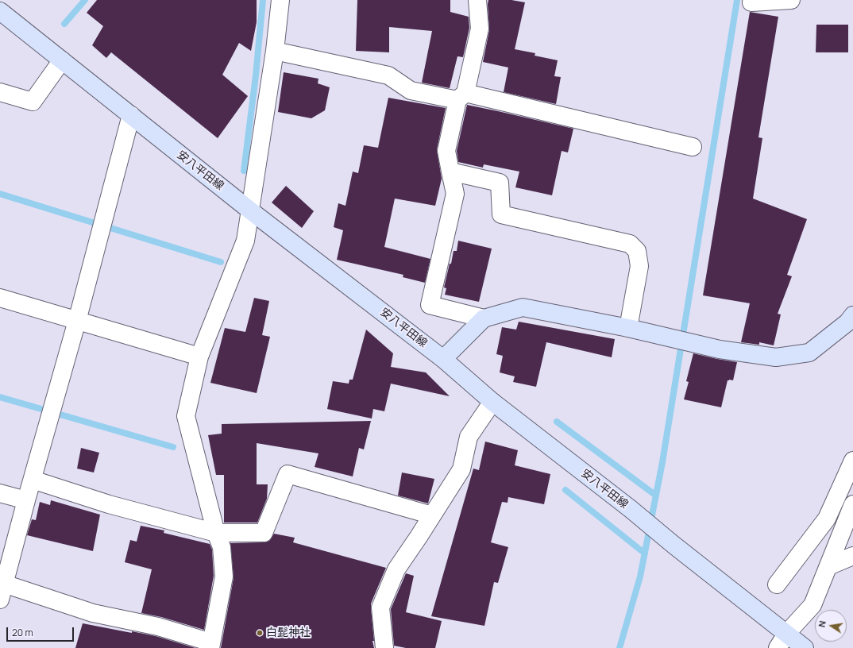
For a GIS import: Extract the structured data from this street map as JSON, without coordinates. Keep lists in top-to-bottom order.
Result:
{
  "streets": {
    "main road": ["安八平田線"]
  },
  "places": ["白髭神社"],
  "scale_bar": "20 m",
  "north": "left"
}
